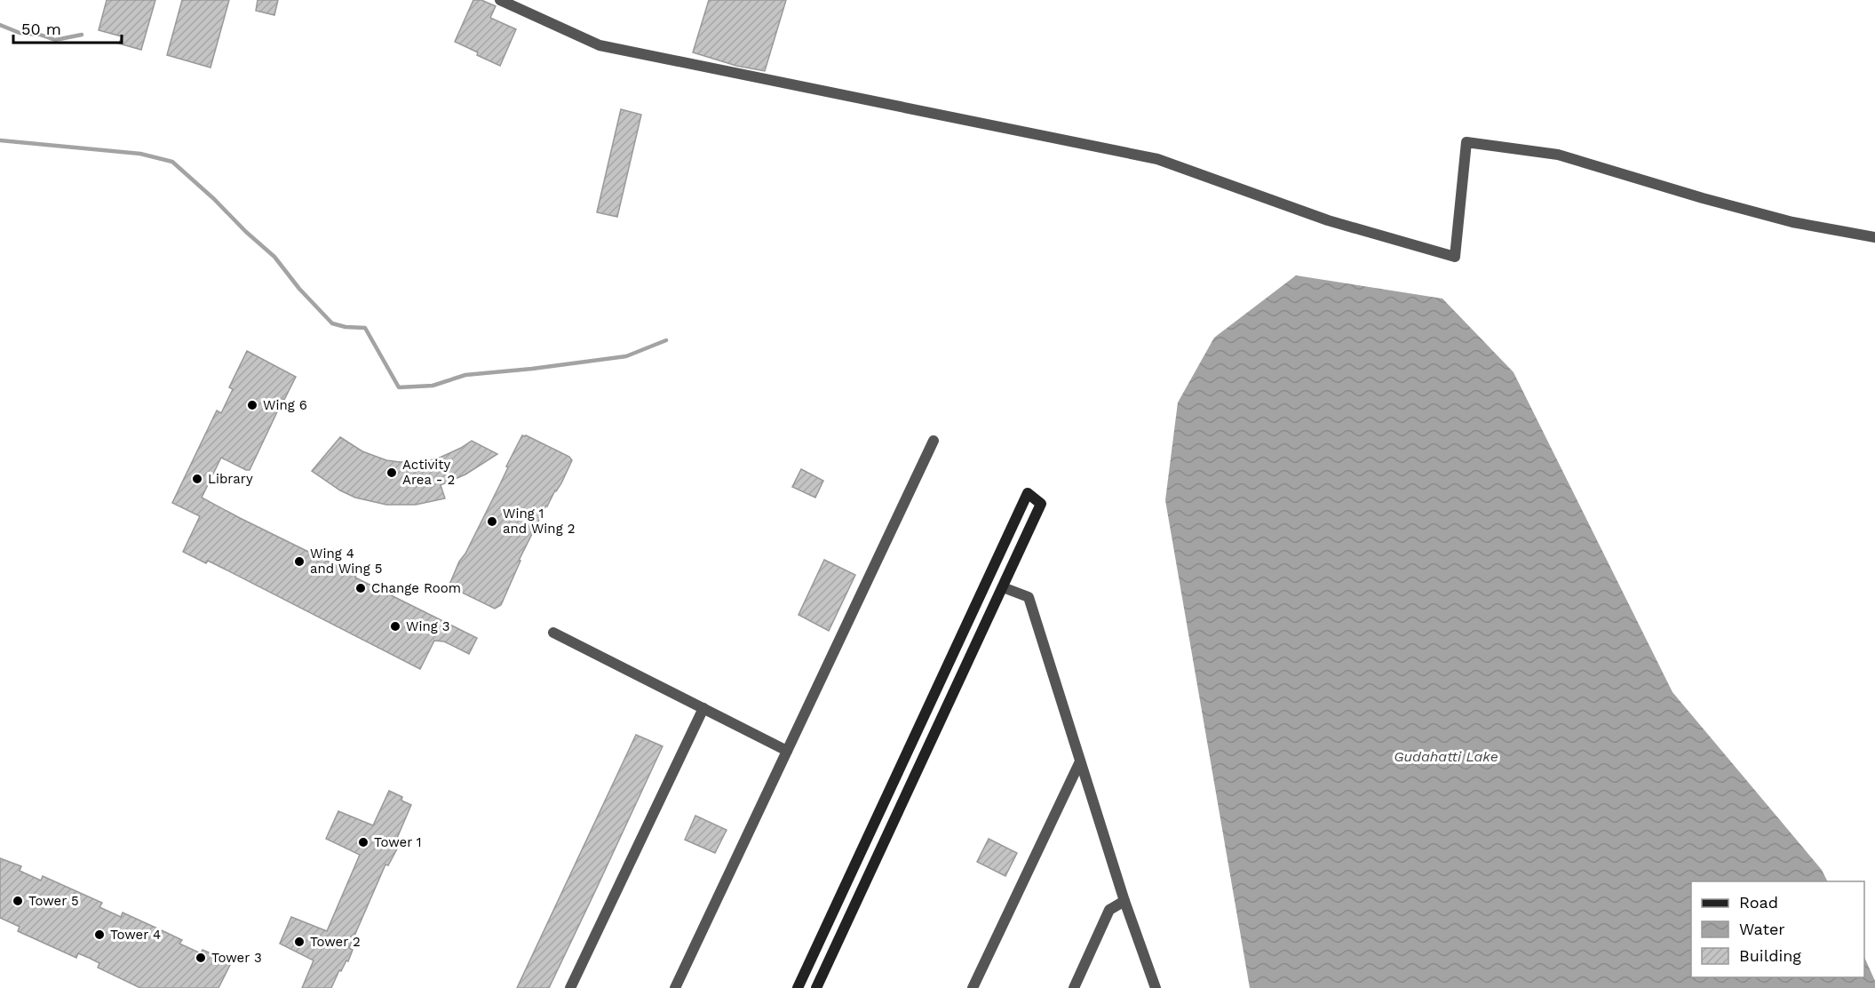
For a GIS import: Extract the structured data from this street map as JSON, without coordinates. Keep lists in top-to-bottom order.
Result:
{
  "water": ["Gudahatti Lake"],
  "places": [
    "Wing 6",
    "Activity Area - 2",
    "Library",
    "Wing 1 and Wing 2",
    "Wing 4 and Wing 5",
    "Change Room",
    "Wing 3",
    "Tower 1",
    "Tower 5",
    "Tower 4",
    "Tower 2",
    "Tower 3"
  ],
  "legend": ["Road", "Water", "Building"],
  "scale_bar": "50 m"
}
